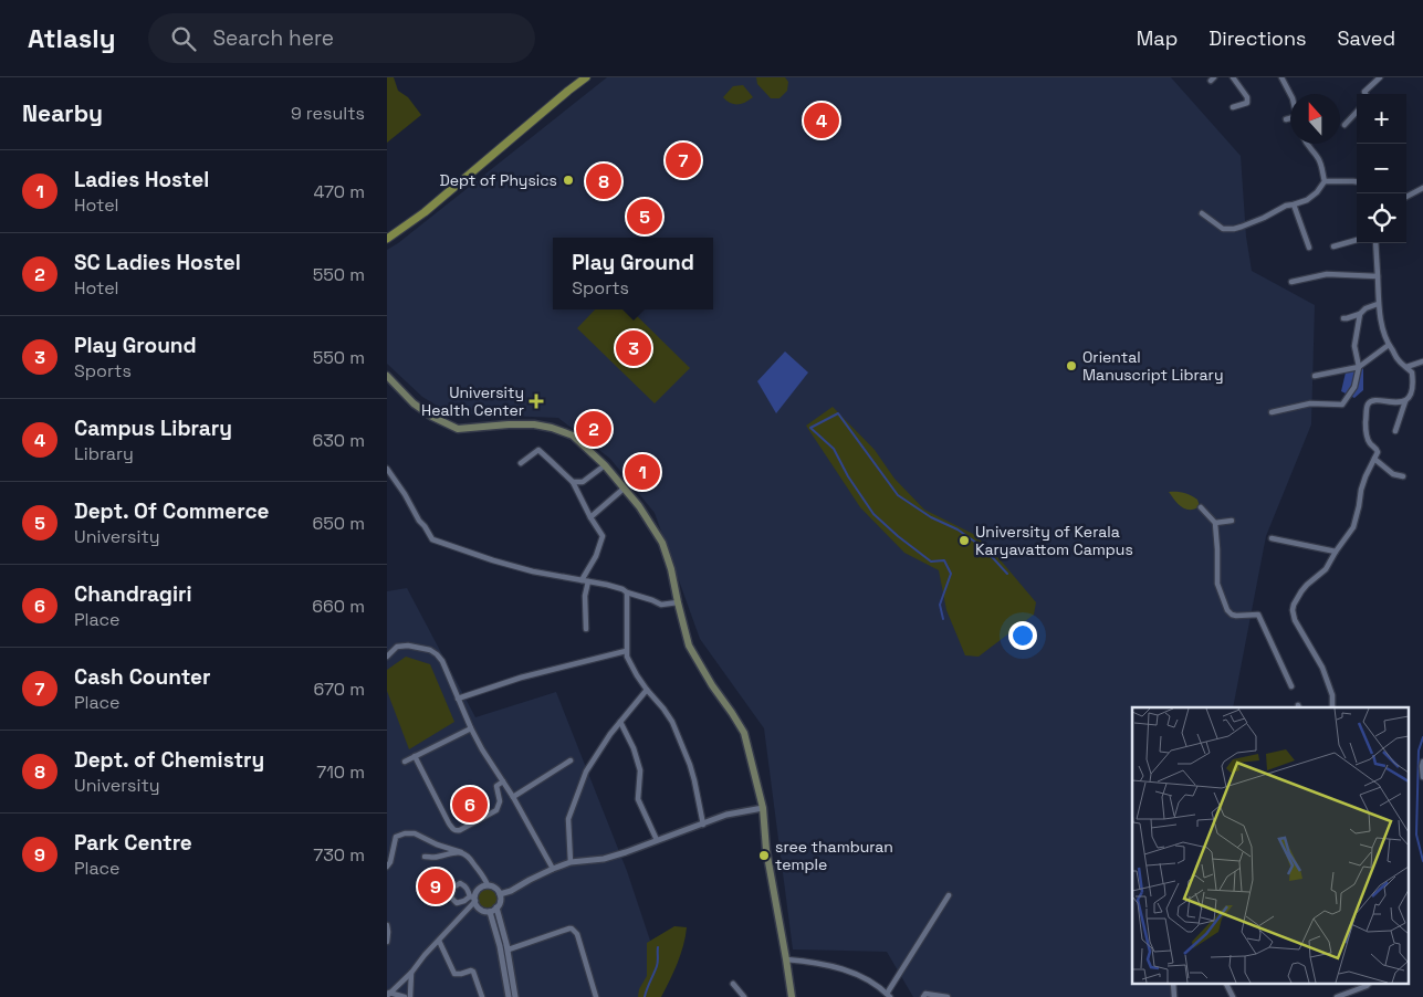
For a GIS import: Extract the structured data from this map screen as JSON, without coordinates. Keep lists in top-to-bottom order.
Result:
{
  "places": {
    "other": [
      "Dept of Physics",
      "Oriental Manuscript Library",
      "University of Kerala Karyavattom Campus",
      "sree thamburan temple"
    ],
    "health": ["University Health Center"]
  },
  "north": "top",
  "page": {
    "header": "Atlasly",
    "search": "Search here",
    "nav": ["Map", "Directions", "Saved"],
    "heading": ["Nearby", "9 results"],
    "map_buttons": ["+", "−"],
    "pins": [
      "4",
      "7",
      "8",
      "5",
      "3",
      "2",
      "1",
      "6",
      "9"
    ],
    "list": [
      {
        "mark": "1",
        "name": "Ladies Hostel",
        "note": "Hotel",
        "value": "470 m"
      },
      {
        "mark": "2",
        "name": "SC Ladies Hostel",
        "note": "Hotel",
        "value": "550 m"
      },
      {
        "mark": "3",
        "name": "Play Ground",
        "note": "Sports",
        "value": "550 m"
      },
      {
        "mark": "4",
        "name": "Campus Library",
        "note": "Library",
        "value": "630 m"
      },
      {
        "mark": "5",
        "name": "Dept. Of Commerce",
        "note": "University",
        "value": "650 m"
      },
      {
        "mark": "6",
        "name": "Chandragiri",
        "note": "Place",
        "value": "660 m"
      },
      {
        "mark": "7",
        "name": "Cash Counter",
        "note": "Place",
        "value": "670 m"
      },
      {
        "mark": "8",
        "name": "Dept. of Chemistry",
        "note": "University",
        "value": "710 m"
      },
      {
        "mark": "9",
        "name": "Park Centre",
        "note": "Place",
        "value": "730 m"
      }
    ],
    "popup": ["Play Ground", "Sports"]
  }
}
